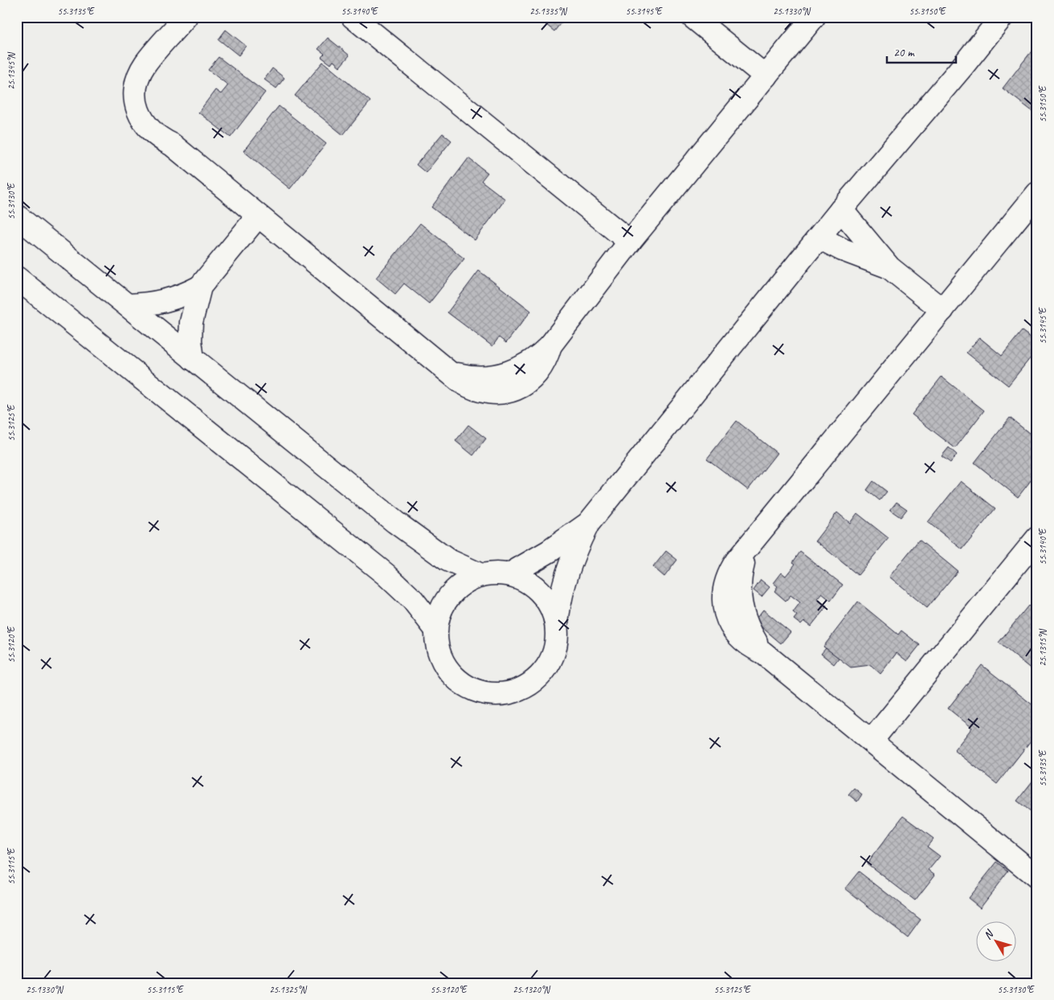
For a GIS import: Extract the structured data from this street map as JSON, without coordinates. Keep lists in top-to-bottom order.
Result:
{
  "scale_bar": "20 m",
  "north": "top left",
  "coordinates": [
    "55.3135°E",
    "55.3140°E",
    "25.1335°N",
    "55.3145°E",
    "25.1330°N",
    "55.3150°E",
    "25.1345°N",
    "55.3130°E",
    "55.3125°E",
    "55.3120°E",
    "25.1315°N",
    "55.3115°E",
    "25.1325°N",
    "25.1320°N"
  ]
}
